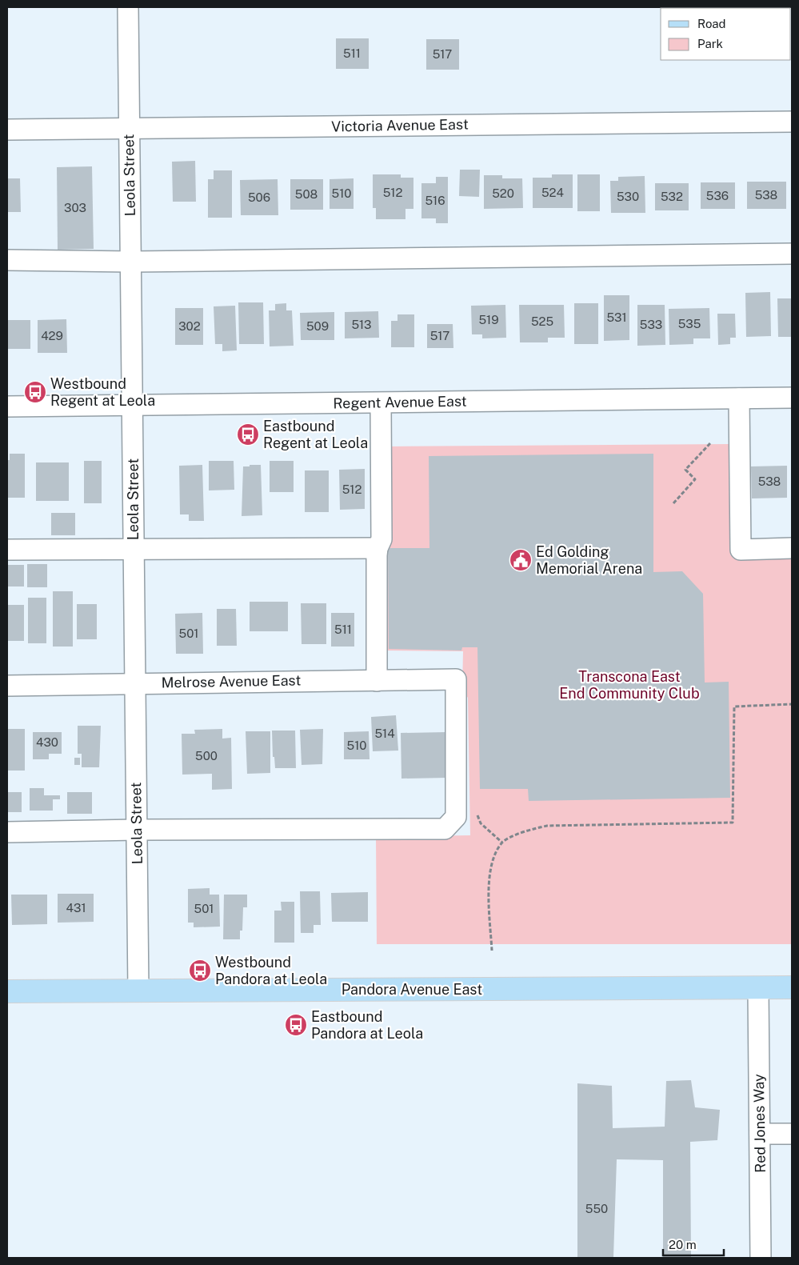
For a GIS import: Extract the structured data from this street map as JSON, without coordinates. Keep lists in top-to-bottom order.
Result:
{
  "streets": {
    "main road": ["Pandora Avenue East"],
    "street": [
      "Victoria Avenue East",
      "Leola Street",
      "Regent Avenue East",
      "Melrose Avenue East",
      "Red Jones Way"
    ]
  },
  "crossings": [
    ["Victoria Avenue East", "Leola Street"],
    ["Leola Street", "Regent Avenue East"],
    ["Leola Street", "Melrose Avenue East"],
    ["Leola Street", "Pandora Avenue East"],
    ["Pandora Avenue East", "Red Jones Way"]
  ],
  "parks": ["Transcona East End Community Club"],
  "places": {
    "bus stop": [
      "Westbound Regent at Leola",
      "Eastbound Regent at Leola",
      "Westbound Pandora at Leola",
      "Eastbound Pandora at Leola"
    ],
    "public building": ["Ed Golding Memorial Arena"]
  },
  "house_numbers": [
    "511",
    "517",
    "512",
    "524",
    "510",
    "520",
    "508",
    "538",
    "536",
    "530",
    "532",
    "506",
    "516",
    "303",
    "531",
    "519",
    "525",
    "535",
    "513",
    "533",
    "302",
    "509",
    "429",
    "517",
    "538",
    "512",
    "511",
    "501",
    "514",
    "430",
    "510",
    "500",
    "431",
    "501",
    "550"
  ],
  "legend": ["Road", "Park"],
  "scale_bar": "20 m"
}
